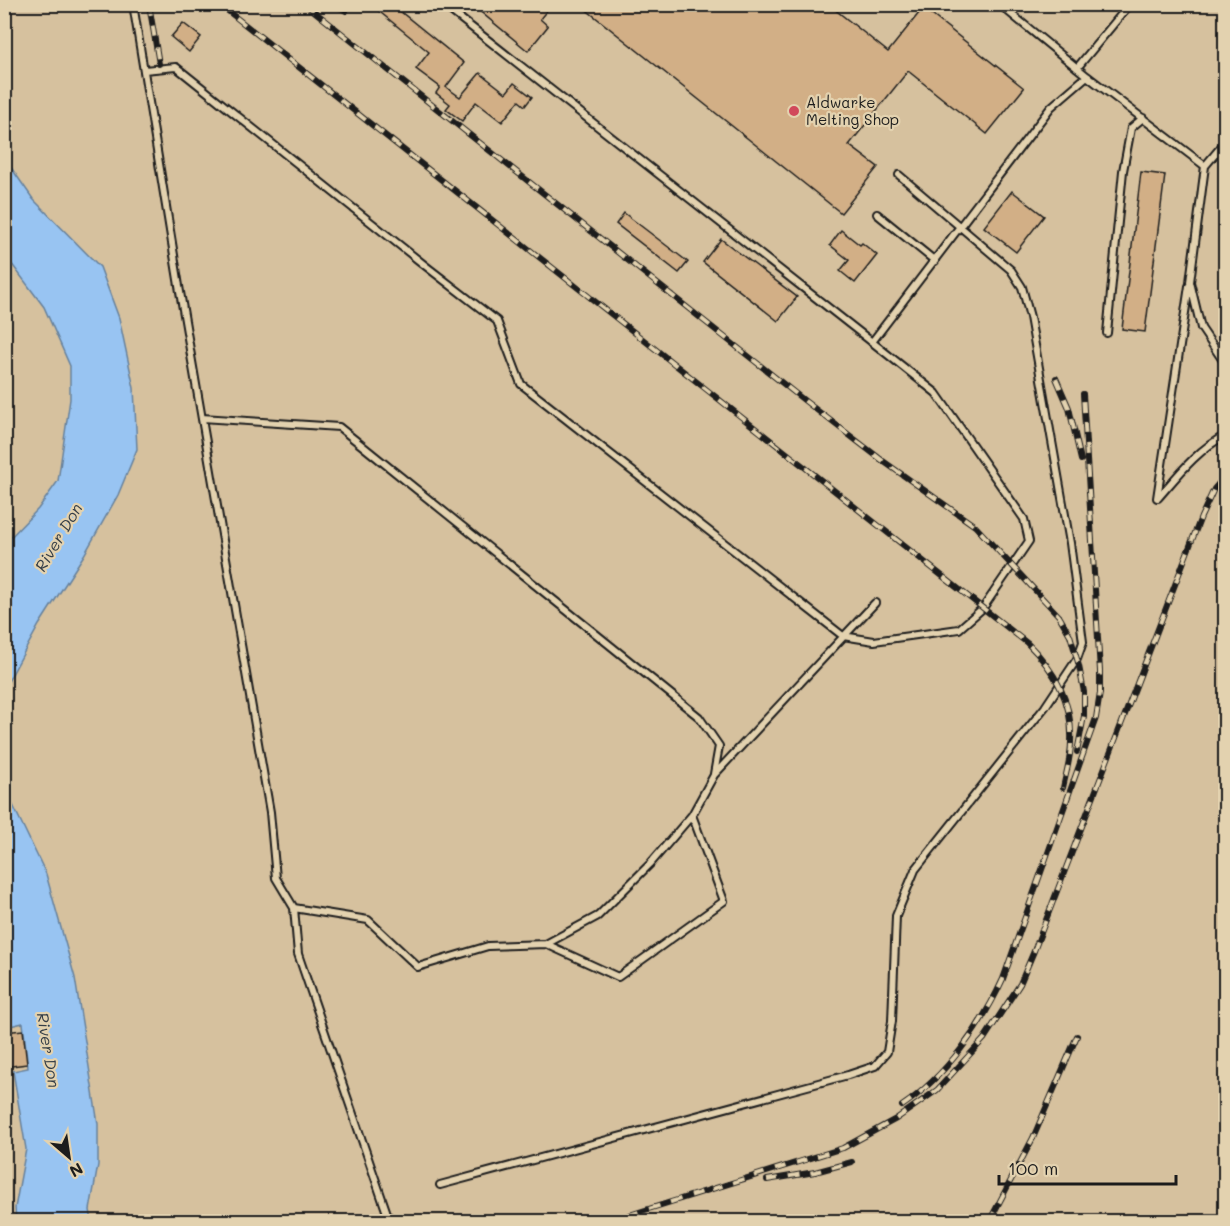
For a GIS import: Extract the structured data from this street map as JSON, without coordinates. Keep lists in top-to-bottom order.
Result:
{
  "water": ["River Don"],
  "places": ["Aldwarke Melting Shop"],
  "scale_bar": "100 m",
  "north": "bottom right"
}
